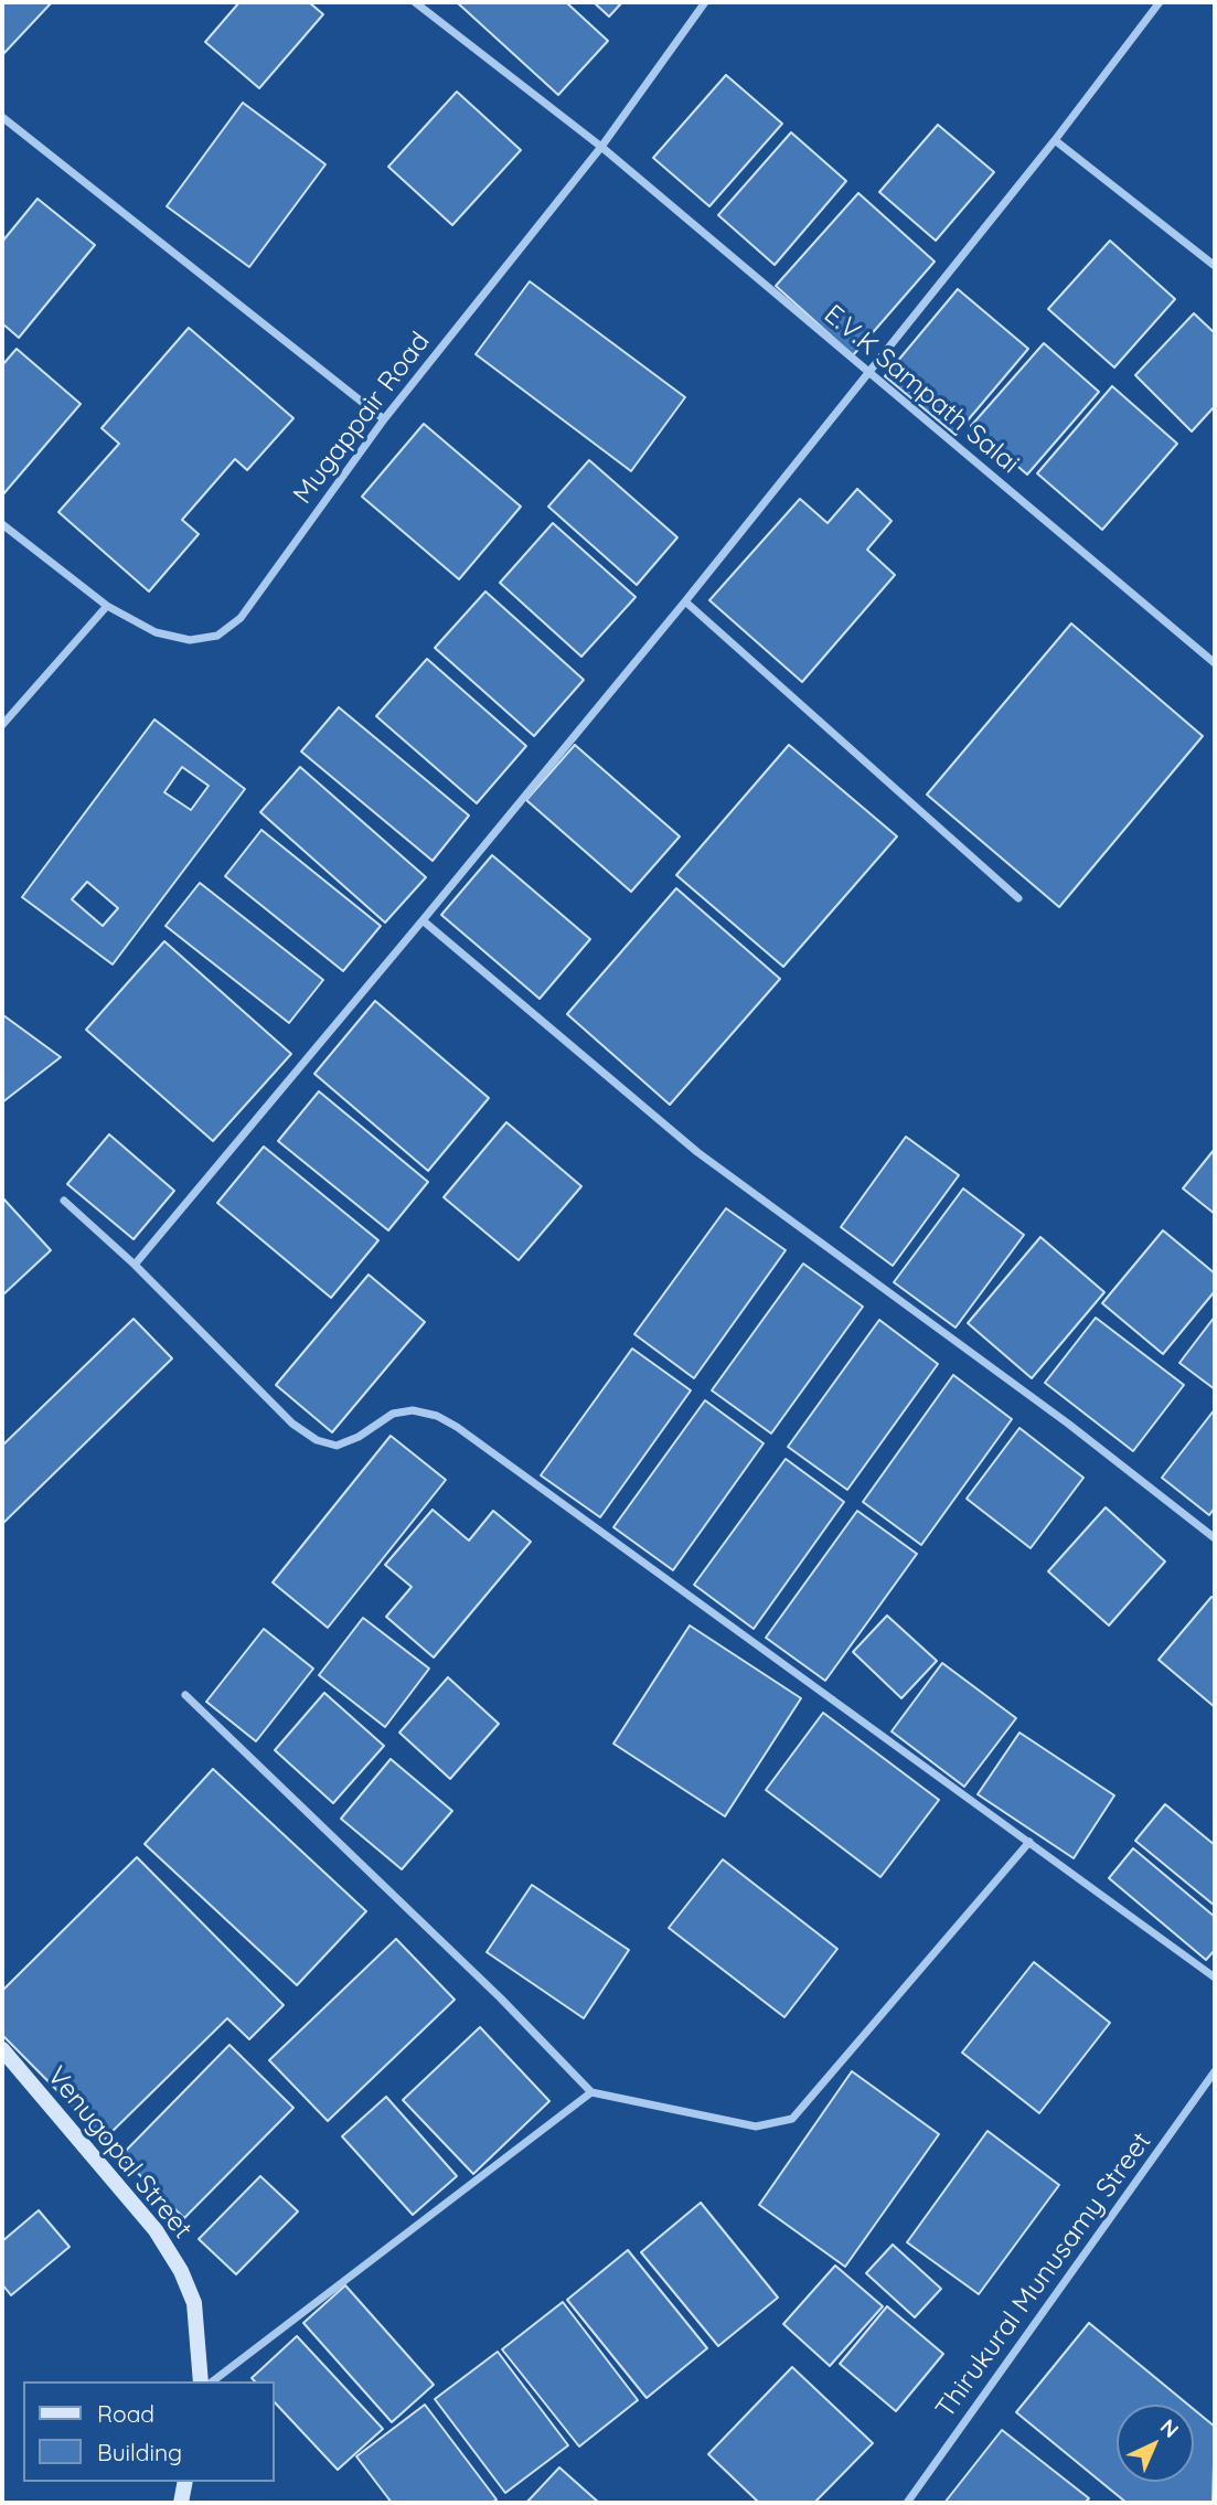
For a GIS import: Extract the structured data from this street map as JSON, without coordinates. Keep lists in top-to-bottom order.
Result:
{
  "streets": {
    "main road": ["Venugopal Street"],
    "street": ["E.V.K Sampath Salai", "Mugappair Road", "Thirukural Munusamy Street"]
  },
  "crossings": [
    ["E.V.K Sampath Salai", "Mugappair Road"]
  ],
  "legend": ["Road", "Building"],
  "north": "top right"
}
